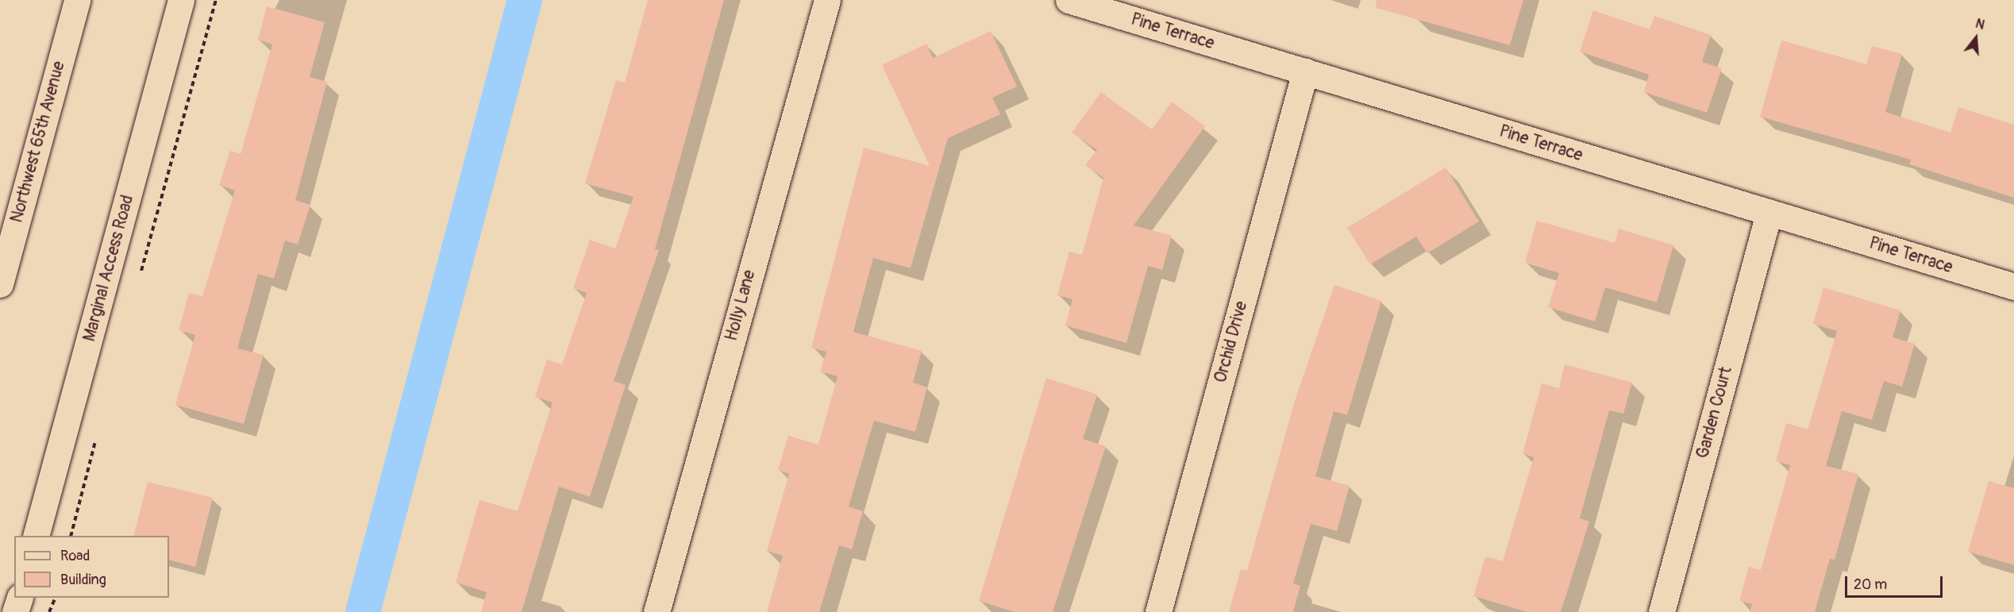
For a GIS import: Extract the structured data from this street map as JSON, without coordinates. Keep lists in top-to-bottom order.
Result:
{
  "streets": {
    "street": [
      "Pine Terrace",
      "Northwest 65th Avenue",
      "Marginal Access Road",
      "Holly Lane",
      "Orchid Drive",
      "Garden Court"
    ]
  },
  "crossings": [
    ["Pine Terrace", "Orchid Drive"],
    ["Pine Terrace", "Garden Court"]
  ],
  "legend": ["Road", "Building"],
  "scale_bar": "20 m",
  "north": "top"
}
